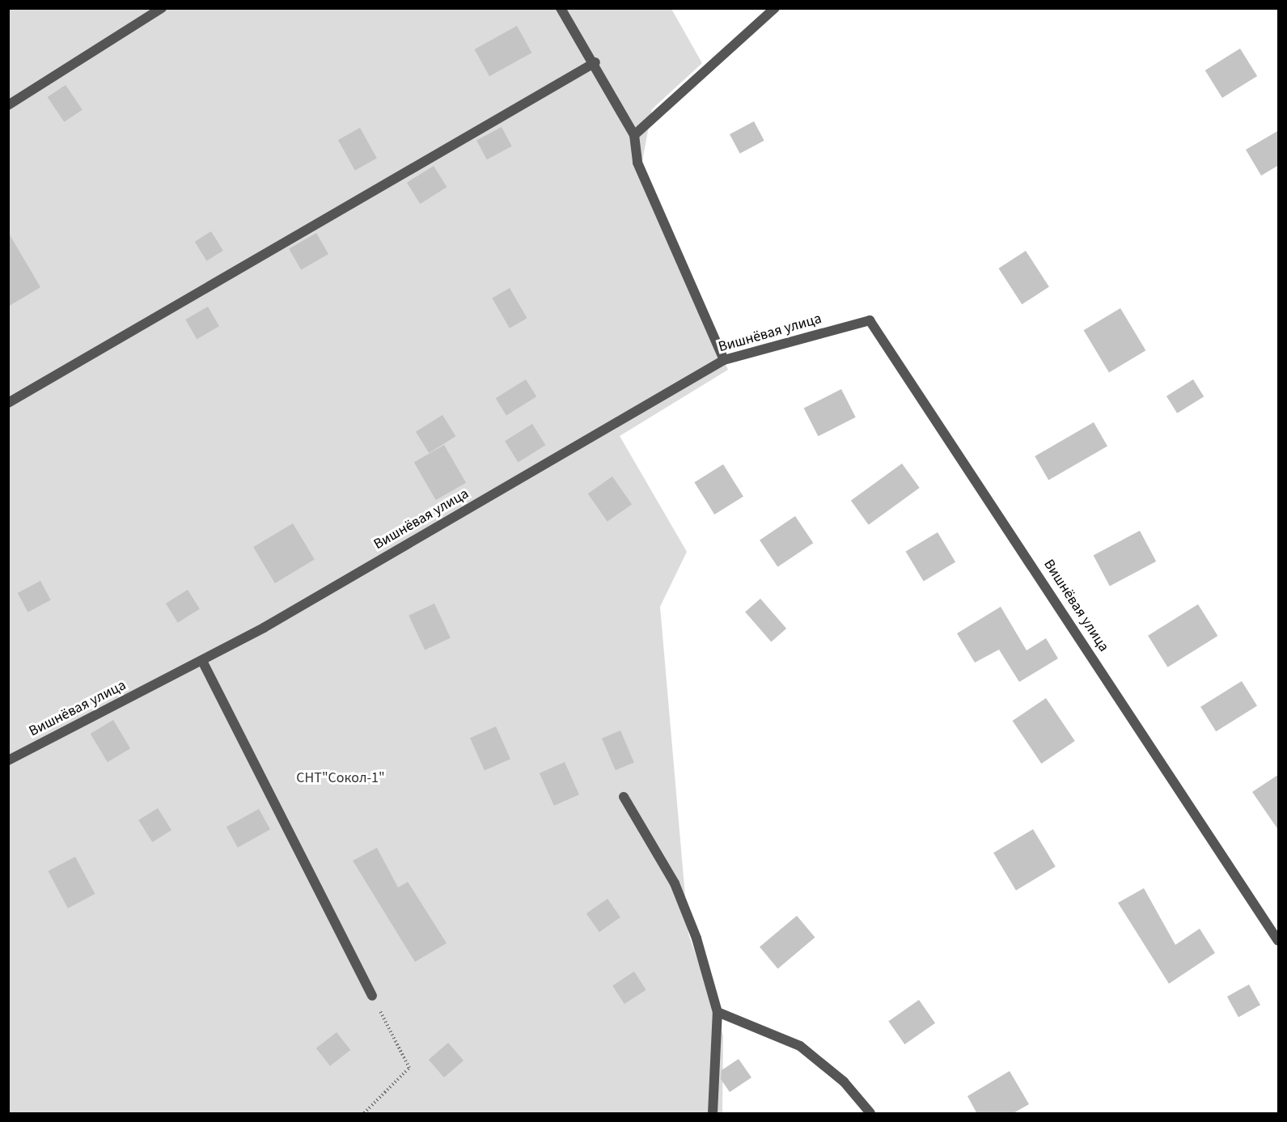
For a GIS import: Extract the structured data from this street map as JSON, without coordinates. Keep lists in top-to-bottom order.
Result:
{
  "streets": {
    "street": ["Вишнёвая улица"]
  },
  "parks": ["СНТ\"Сокол-1\""]
}
